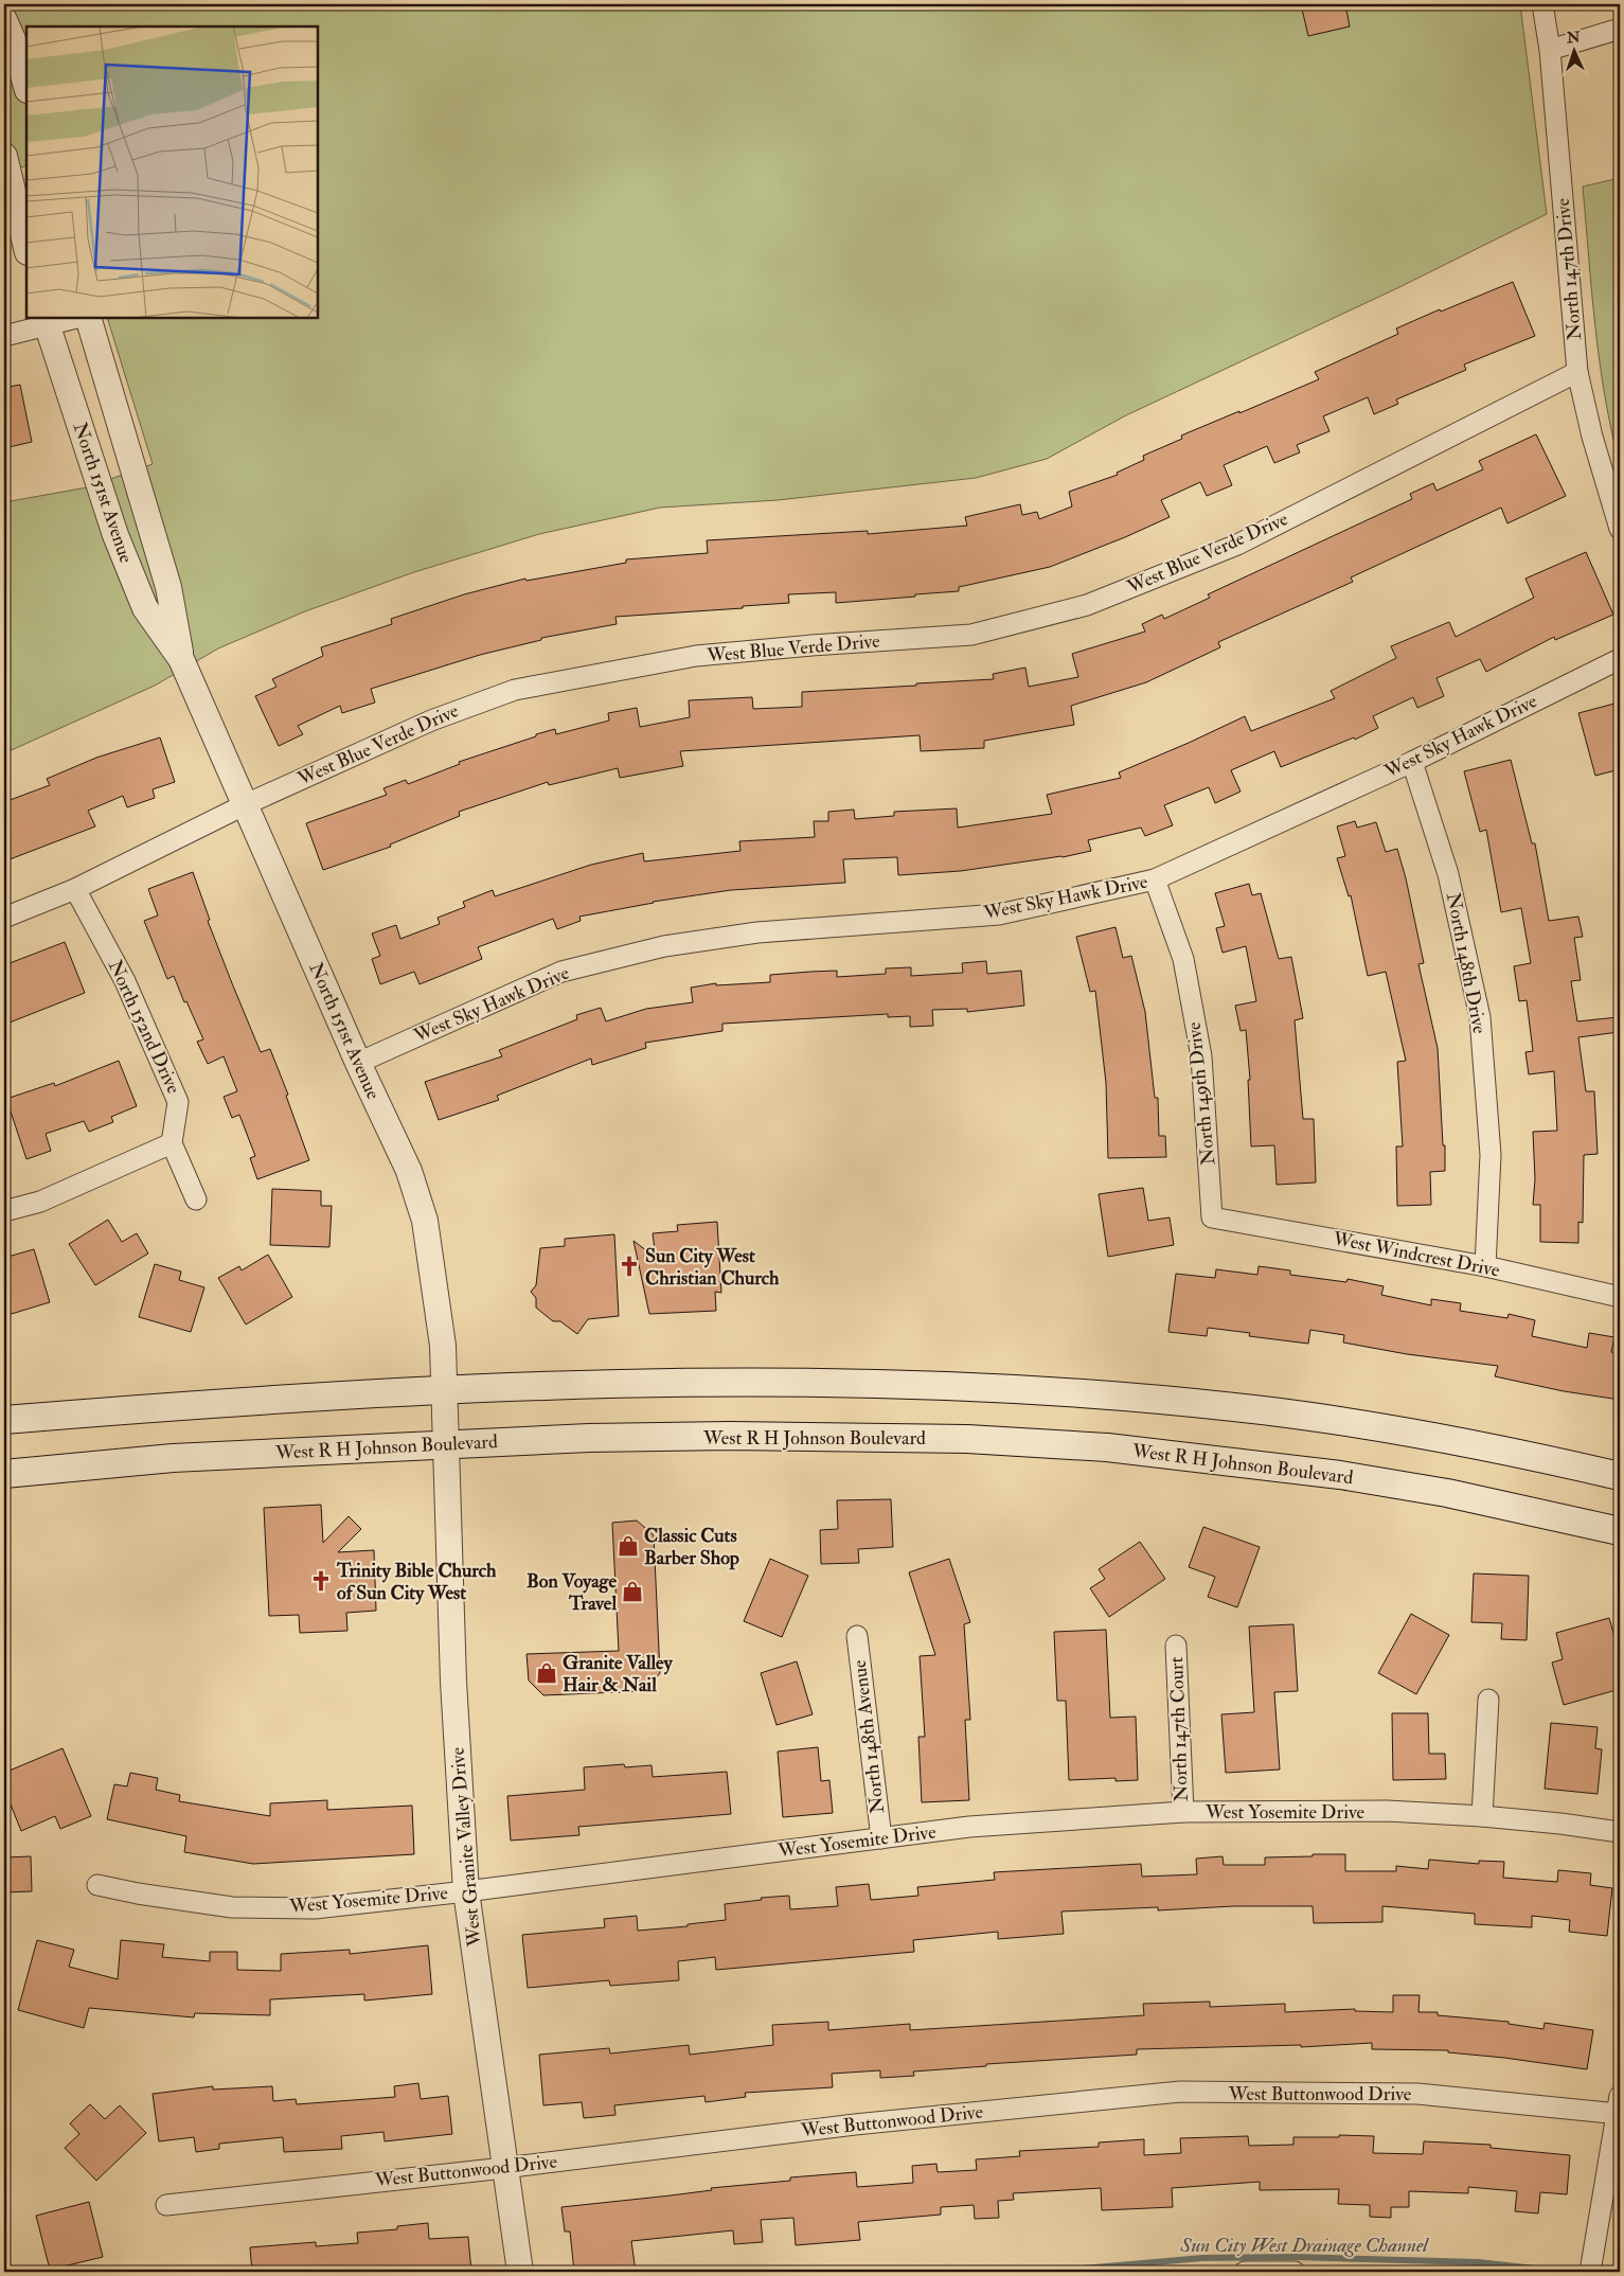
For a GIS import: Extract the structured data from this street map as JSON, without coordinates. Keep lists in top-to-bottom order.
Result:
{
  "streets": {
    "main road": ["West R H Johnson Boulevard"],
    "street": [
      "North 147th Drive",
      "North 151st Avenue",
      "West Blue Verde Drive",
      "West Sky Hawk Drive",
      "North 148th Drive",
      "North 152nd Drive",
      "North 149th Drive",
      "West Windcrest Drive",
      "North 147th Court",
      "North 148th Avenue",
      "West Yosemite Drive",
      "West Granite Valley Drive",
      "West Buttonwood Drive"
    ]
  },
  "crossings": [
    ["North 147th Drive", "West Blue Verde Drive"],
    ["North 151st Avenue", "West Blue Verde Drive"],
    ["North 151st Avenue", "West Sky Hawk Drive"],
    ["North 151st Avenue", "West R H Johnson Boulevard"],
    ["North 151st Avenue", "West Granite Valley Drive"],
    ["West Blue Verde Drive", "North 152nd Drive"],
    ["West Sky Hawk Drive", "North 148th Drive"],
    ["West Sky Hawk Drive", "North 149th Drive"],
    ["North 148th Drive", "West Windcrest Drive"],
    ["North 149th Drive", "West Windcrest Drive"],
    ["West R H Johnson Boulevard", "West Granite Valley Drive"],
    ["North 147th Court", "West Yosemite Drive"],
    ["North 148th Avenue", "West Yosemite Drive"],
    ["West Yosemite Drive", "West Granite Valley Drive"],
    ["West Granite Valley Drive", "West Buttonwood Drive"]
  ],
  "water": ["Sun City West Drainage Channel"],
  "places": {
    "church": ["Sun City West Christian Church", "Trinity Bible Church of Sun City West"],
    "shop": ["Classic Cuts Barber Shop", "Bon Voyage Travel", "Granite Valley Hair & Nail"]
  },
  "north": "top"
}
